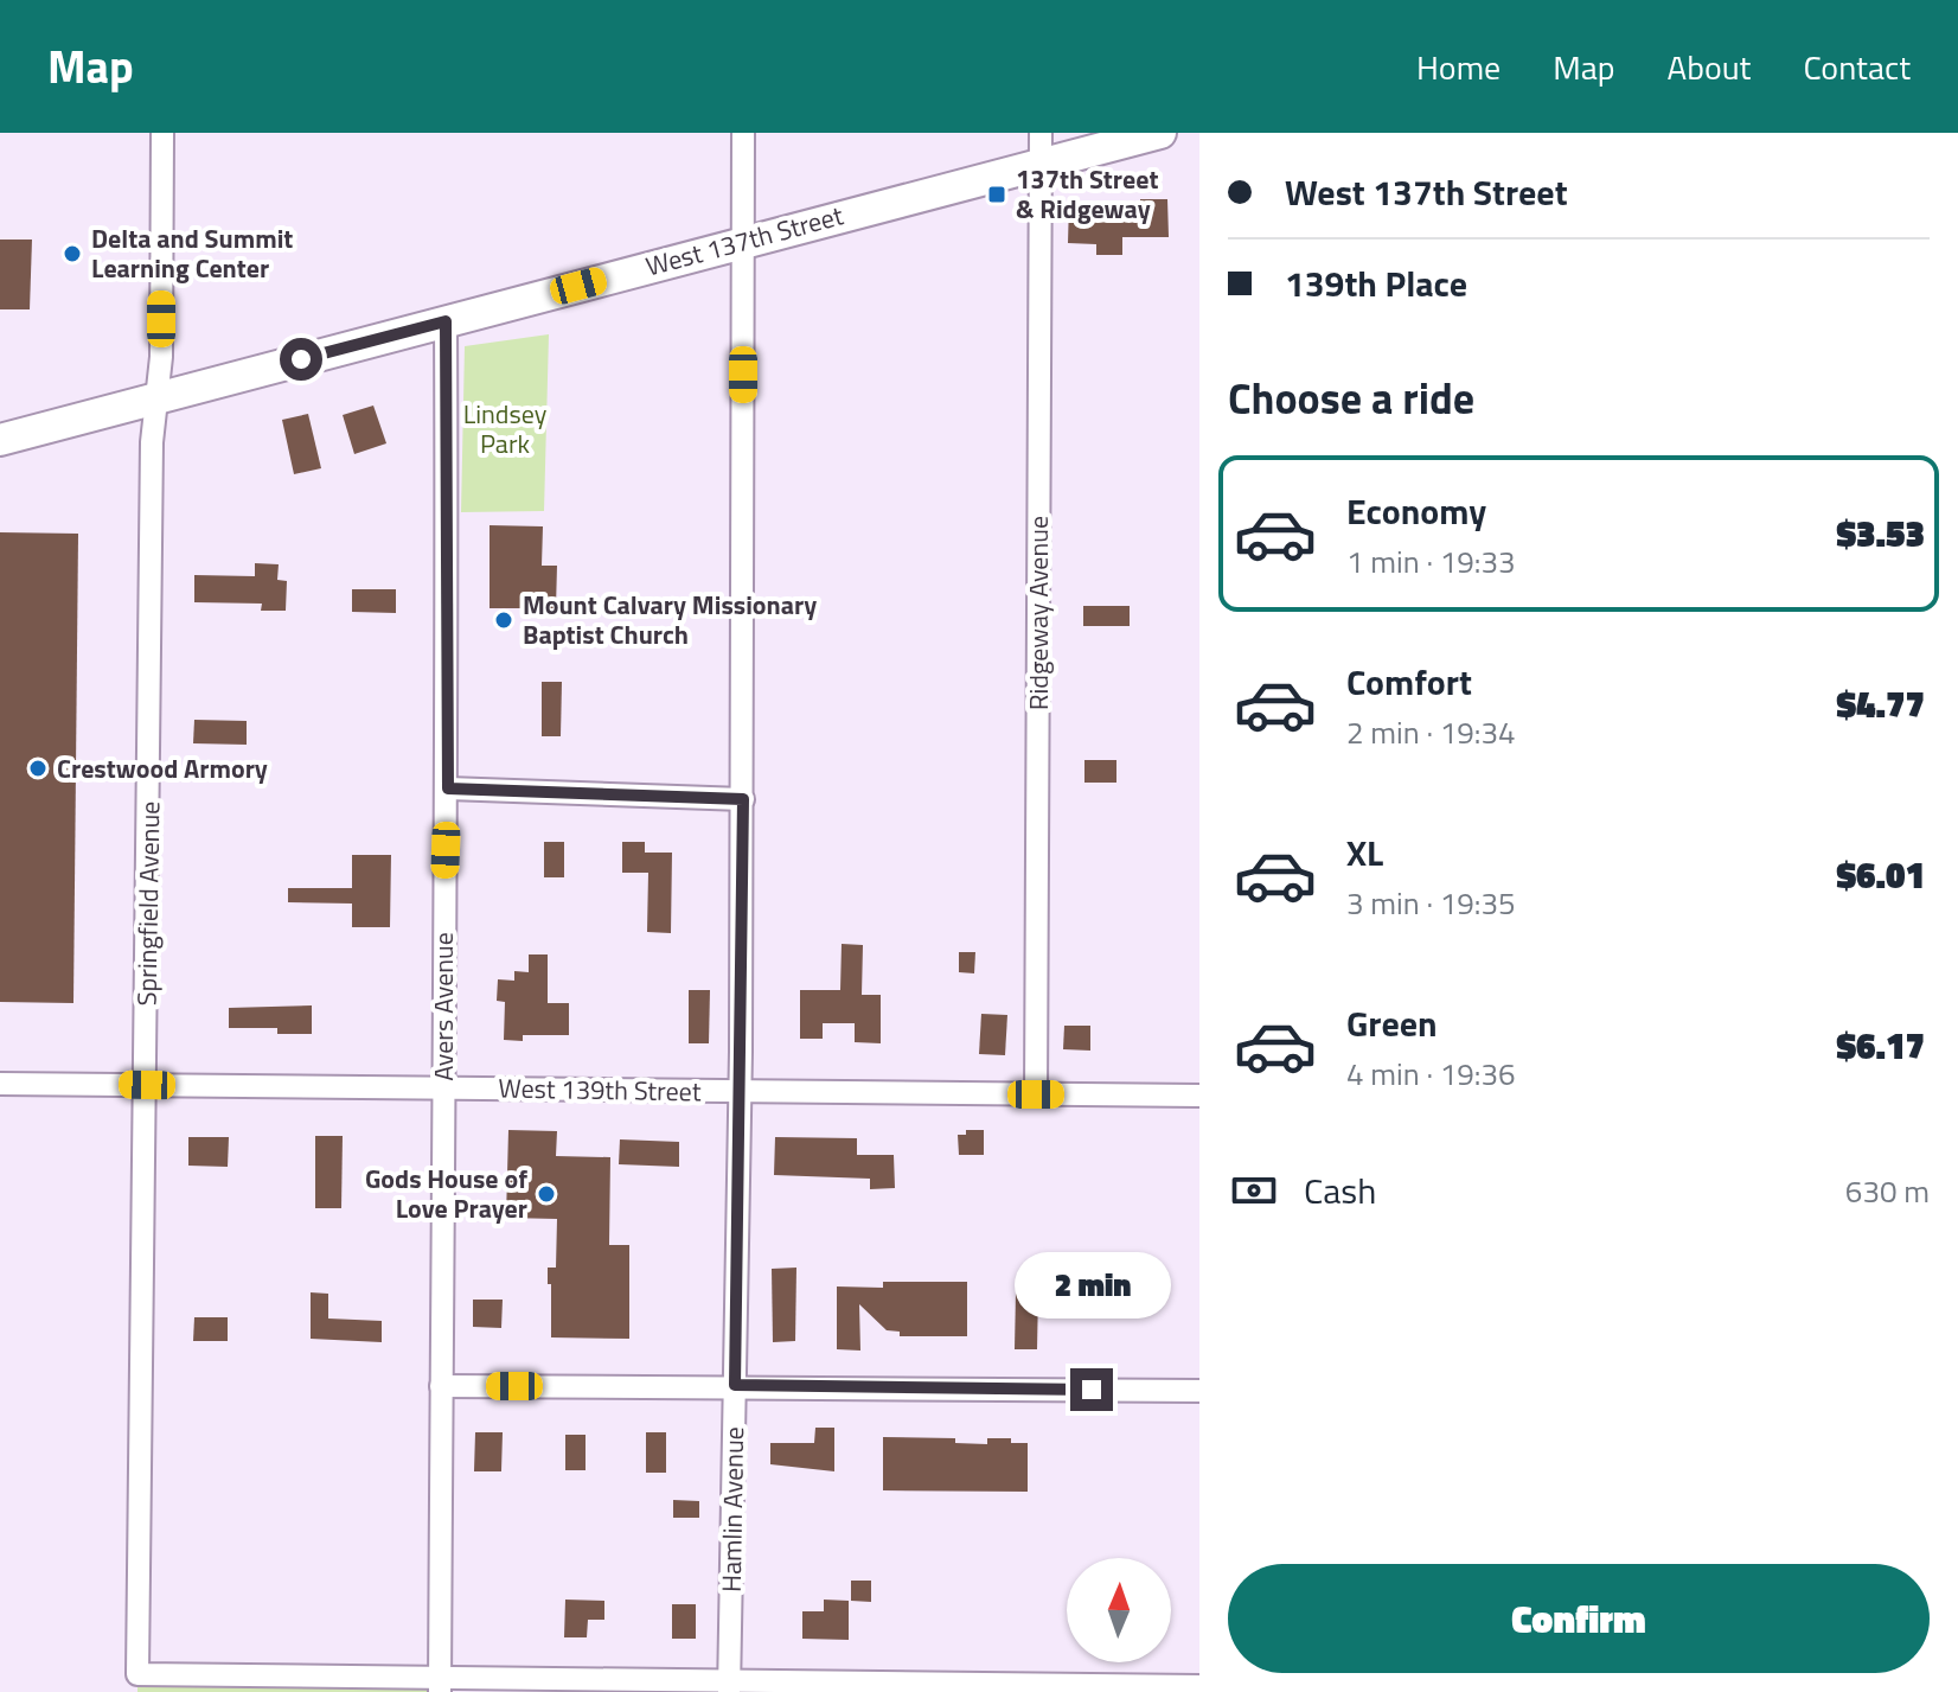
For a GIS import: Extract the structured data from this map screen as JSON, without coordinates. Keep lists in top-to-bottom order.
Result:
{
  "streets": {
    "main road": ["West 137th Street"],
    "street": [
      "Ridgeway Avenue",
      "Springfield Avenue",
      "Avers Avenue",
      "West 139th Street",
      "Hamlin Avenue"
    ]
  },
  "crossings": [
    ["West 137th Street", "Ridgeway Avenue"],
    ["West 137th Street", "Springfield Avenue"],
    ["West 137th Street", "Avers Avenue"],
    ["West 137th Street", "Hamlin Avenue"],
    ["Ridgeway Avenue", "West 139th Street"],
    ["Springfield Avenue", "Avers Avenue"],
    ["Springfield Avenue", "West 139th Street"],
    ["Avers Avenue", "West 139th Street"],
    ["West 139th Street", "Hamlin Avenue"]
  ],
  "parks": ["Lindsey Park"],
  "places": {
    "transit": ["137th Street & Ridgeway"],
    "other": [
      "Delta and Summit Learning Center",
      "Mount Calvary Missionary Baptist Church",
      "Crestwood Armory",
      "Gods House of Love Prayer"
    ]
  },
  "north": "top",
  "page": {
    "header": "Map",
    "nav": [
      "Home",
      "Map",
      "About",
      "Contact"
    ],
    "banner": ["West 137th Street", "139th Place"],
    "heading": "Choose a ride",
    "list": [
      {
        "name": "Economy",
        "note": "1 min · 19:33",
        "value": "$3.53"
      },
      {
        "name": "Comfort",
        "note": "2 min · 19:34",
        "value": "$4.77"
      },
      {
        "name": "XL",
        "note": "3 min · 19:35",
        "value": "$6.01"
      },
      {
        "name": "Green",
        "note": "4 min · 19:36",
        "value": "$6.17"
      }
    ],
    "pay": ["Cash", "630 m"],
    "bubble": "2 min",
    "buttons": "Confirm"
  }
}
